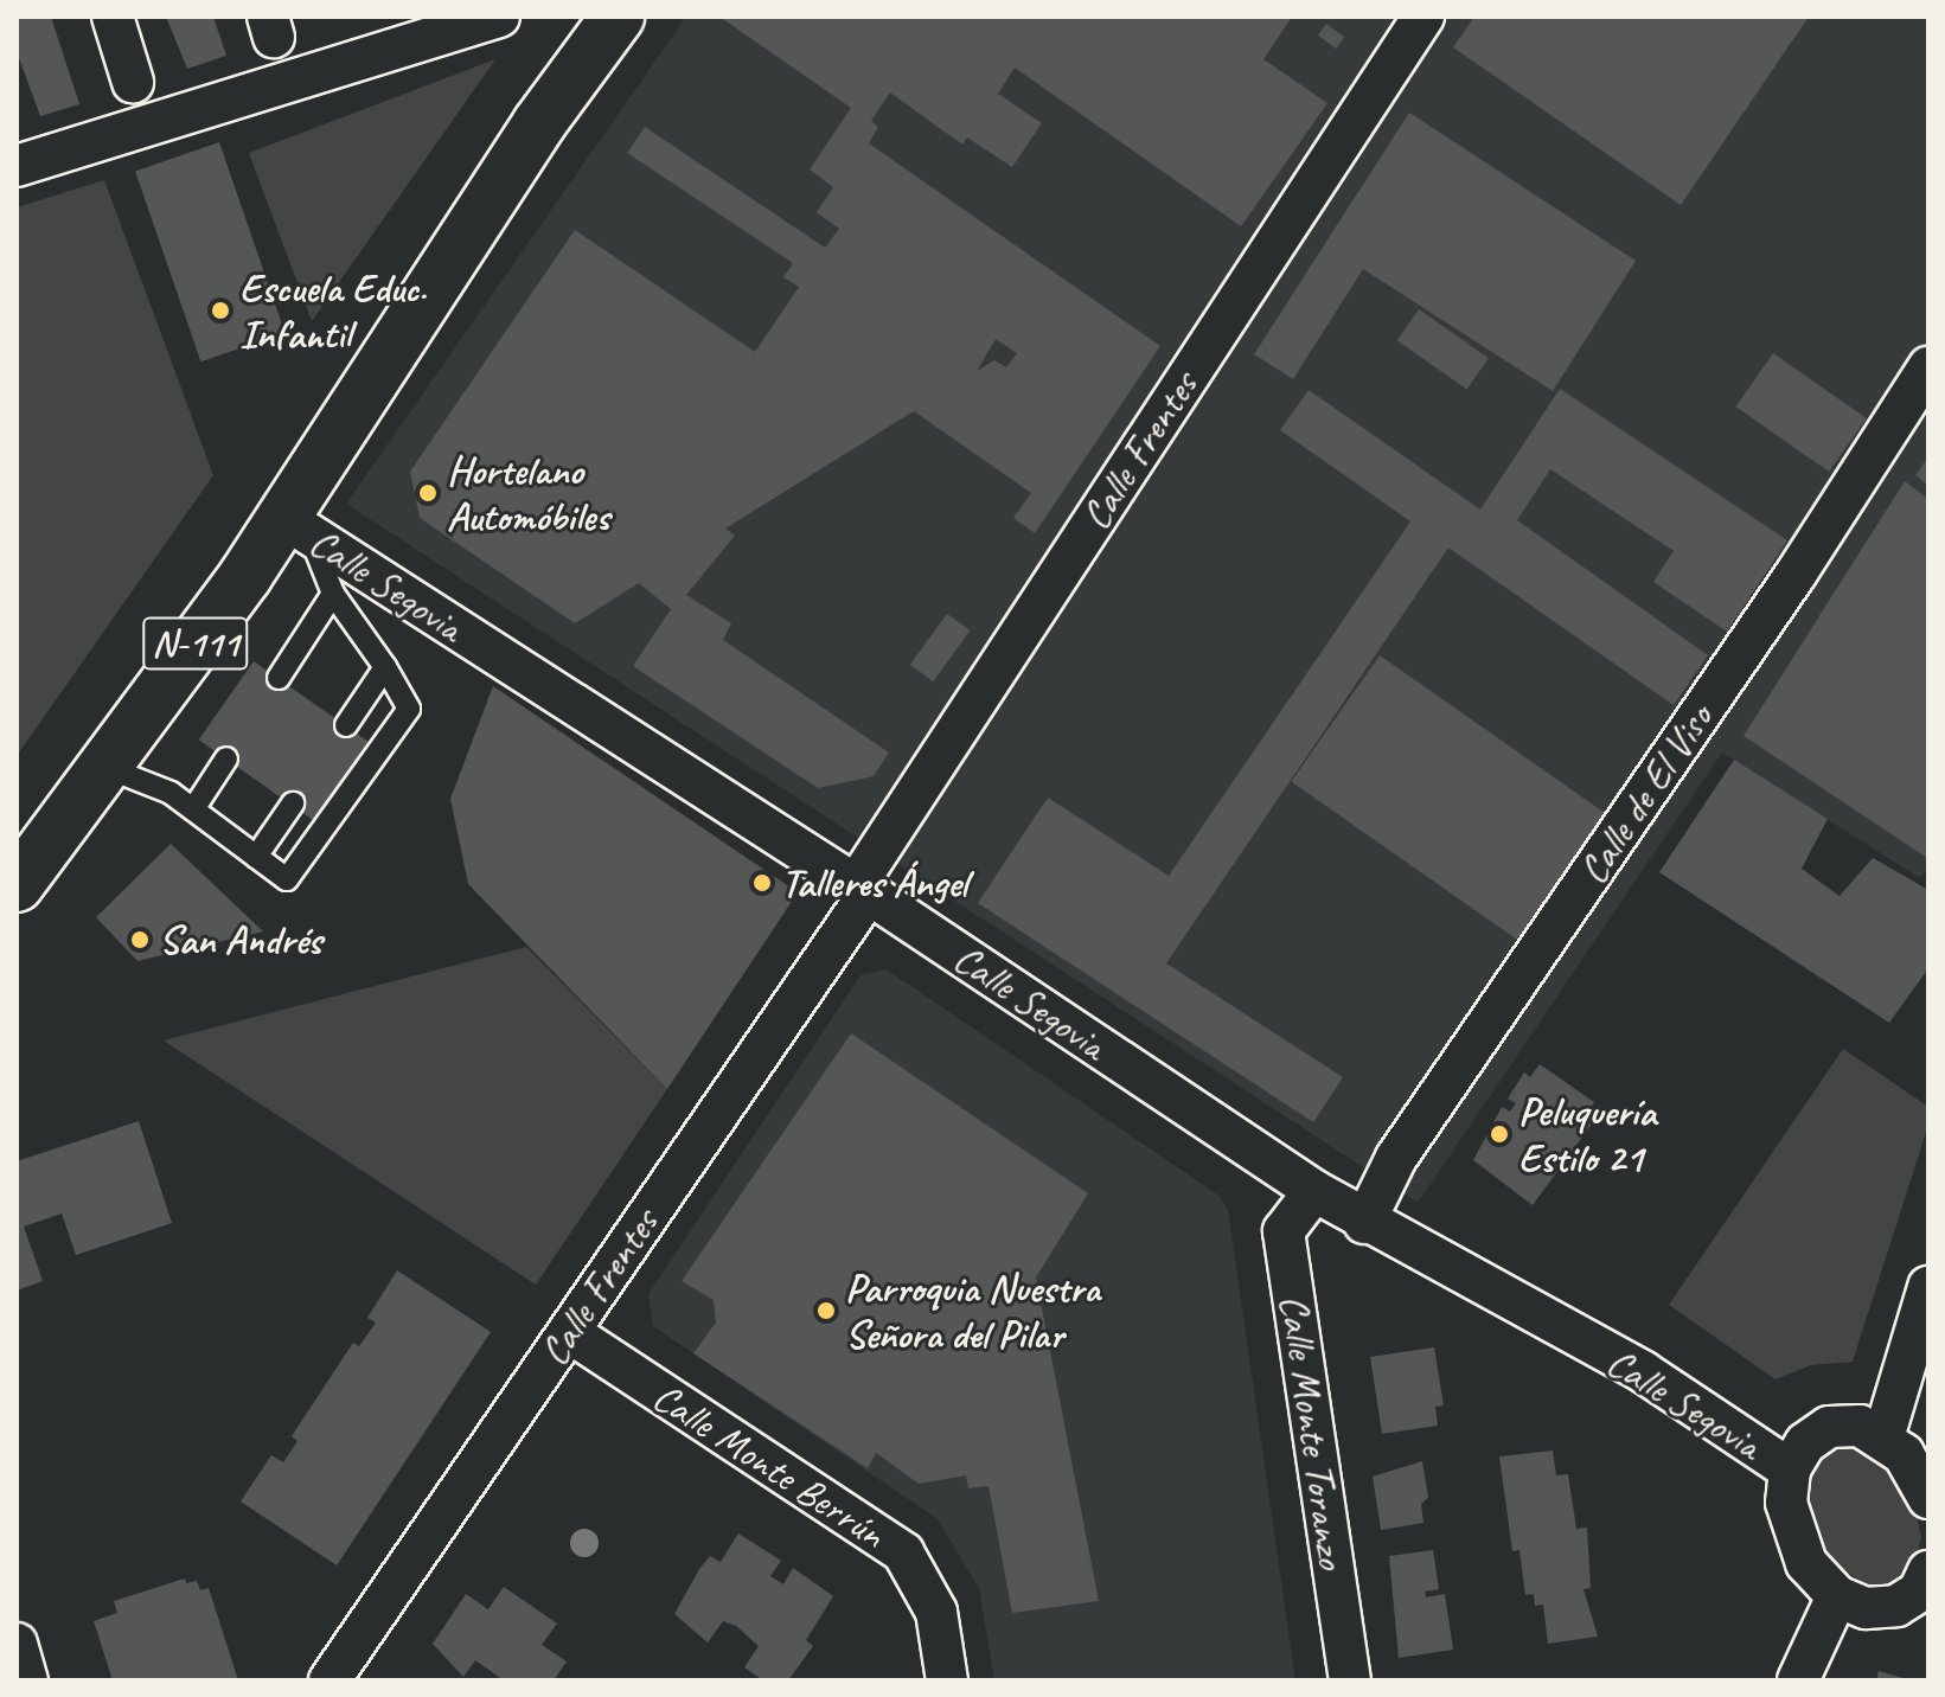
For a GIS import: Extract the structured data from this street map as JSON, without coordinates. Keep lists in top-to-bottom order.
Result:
{
  "streets": {
    "main road": ["N-111"],
    "street": [
      "Calle Frentes",
      "Calle Segovia",
      "Calle de El Viso",
      "Calle Monte Toranzo",
      "Calle Monte Berrún"
    ]
  },
  "crossings": [
    ["Calle Frentes", "Calle Segovia"],
    ["Calle Frentes", "Calle Monte Berrún"],
    ["Calle Segovia", "N-111"],
    ["Calle Segovia", "Calle de El Viso"],
    ["Calle Segovia", "Calle Monte Toranzo"]
  ],
  "places": [
    "Escuela Educ. Infantil",
    "Hortelano Automóbiles",
    "Talleres Ángel",
    "San Andrés",
    "Peluquería Estilo 21",
    "Parroquia Nuestra Señora del Pilar"
  ]
}
